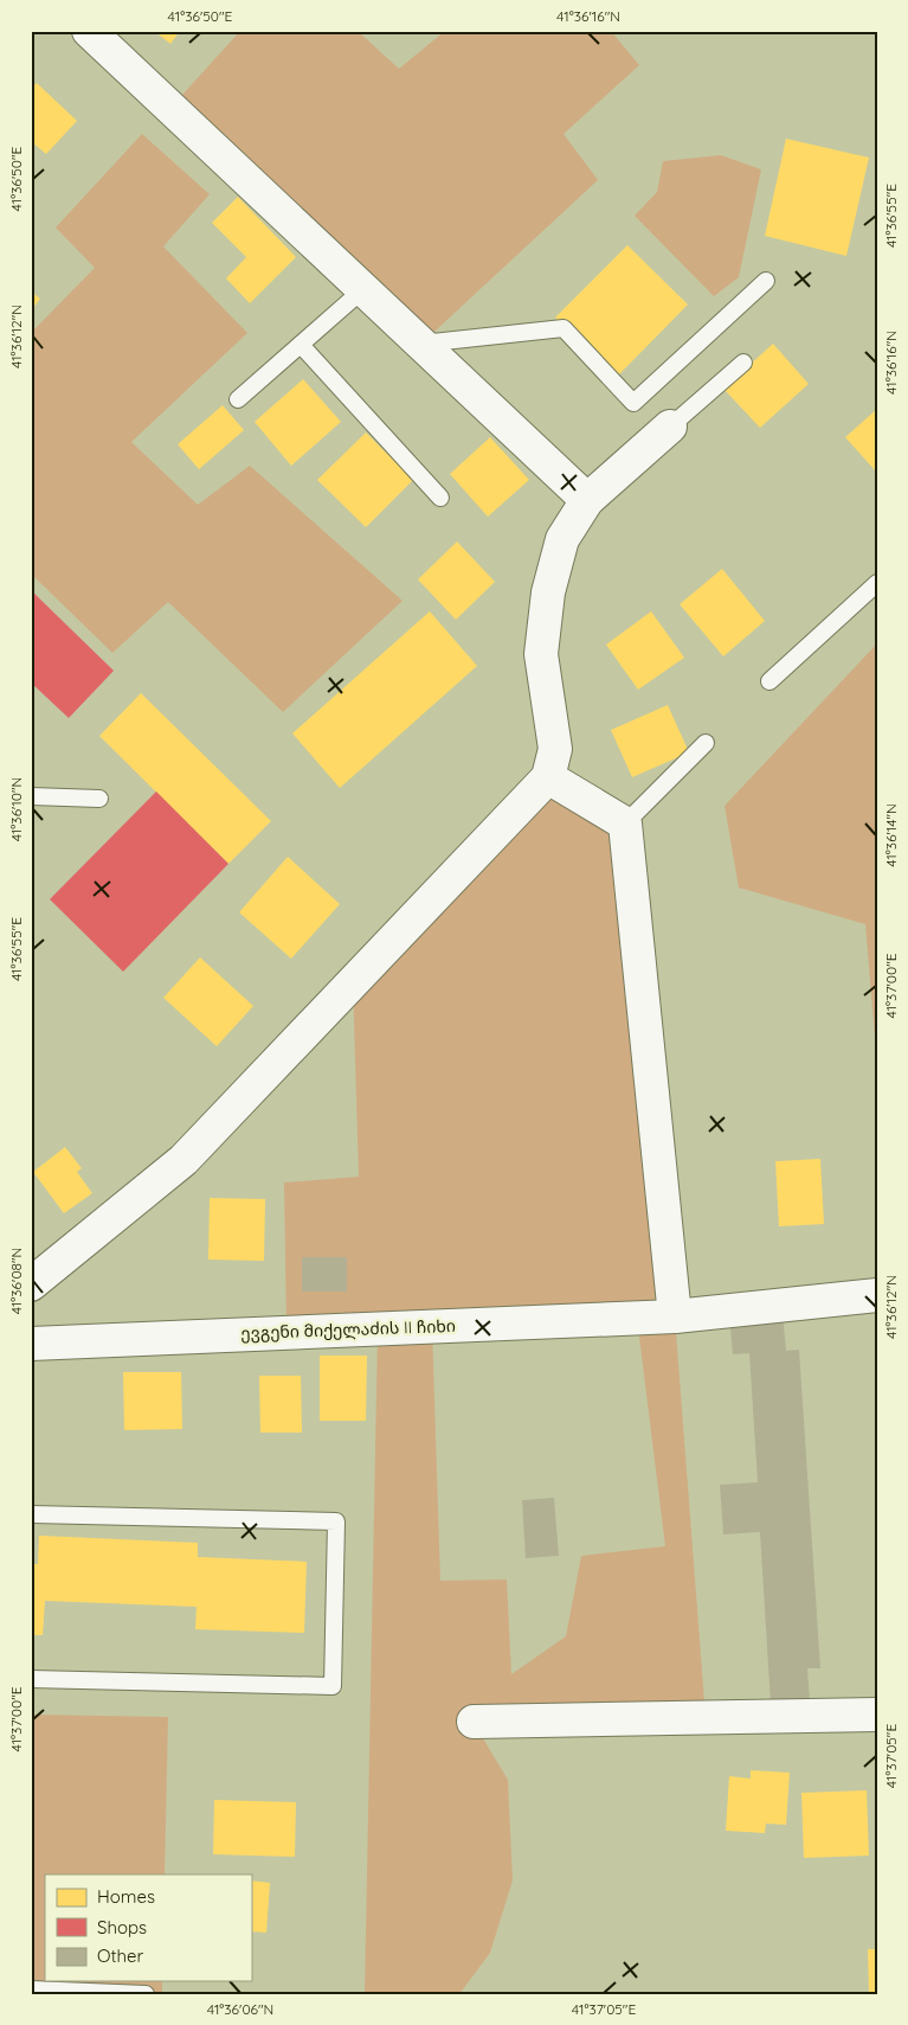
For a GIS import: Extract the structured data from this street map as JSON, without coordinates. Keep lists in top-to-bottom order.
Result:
{
  "streets": {
    "street": ["ევგენი მიქელაძის II ჩიხი"]
  },
  "legend": ["Homes", "Shops", "Other"],
  "coordinates": [
    "41°36'50\"E",
    "41°36'16\"N",
    "41°36'55\"E",
    "41°36'12\"N",
    "41°36'10\"N",
    "41°36'14\"N",
    "41°37'00\"E",
    "41°36'08\"N",
    "41°37'05\"E",
    "41°36'06\"N"
  ]
}
